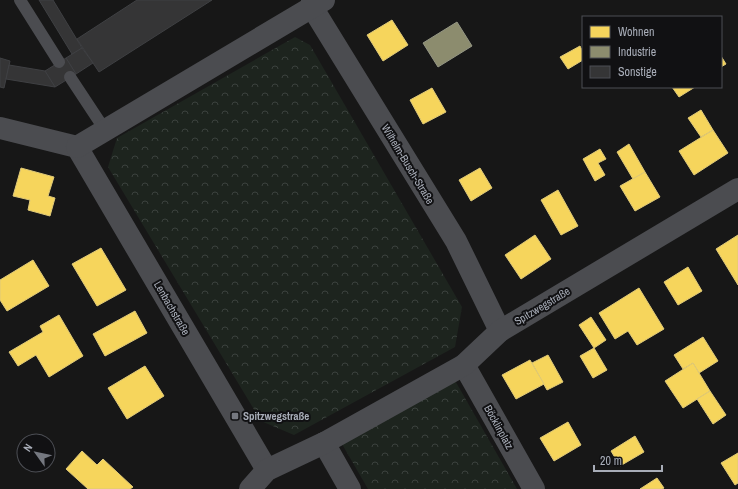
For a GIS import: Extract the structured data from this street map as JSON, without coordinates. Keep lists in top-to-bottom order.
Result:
{
  "streets": {
    "street": [
      "Wilhelm-Busch-Straße",
      "Spitzwegstraße",
      "Lenbachstraße",
      "Böcklinplatz"
    ]
  },
  "crossings": [
    ["Wilhelm-Busch-Straße", "Spitzwegstraße"],
    ["Spitzwegstraße", "Lenbachstraße"],
    ["Spitzwegstraße", "Böcklinplatz"]
  ],
  "places": {
    "transit": ["Spitzwegstraße"]
  },
  "legend": ["Wohnen", "Industrie", "Sonstige"],
  "scale_bar": "20 m",
  "north": "top left"
}
